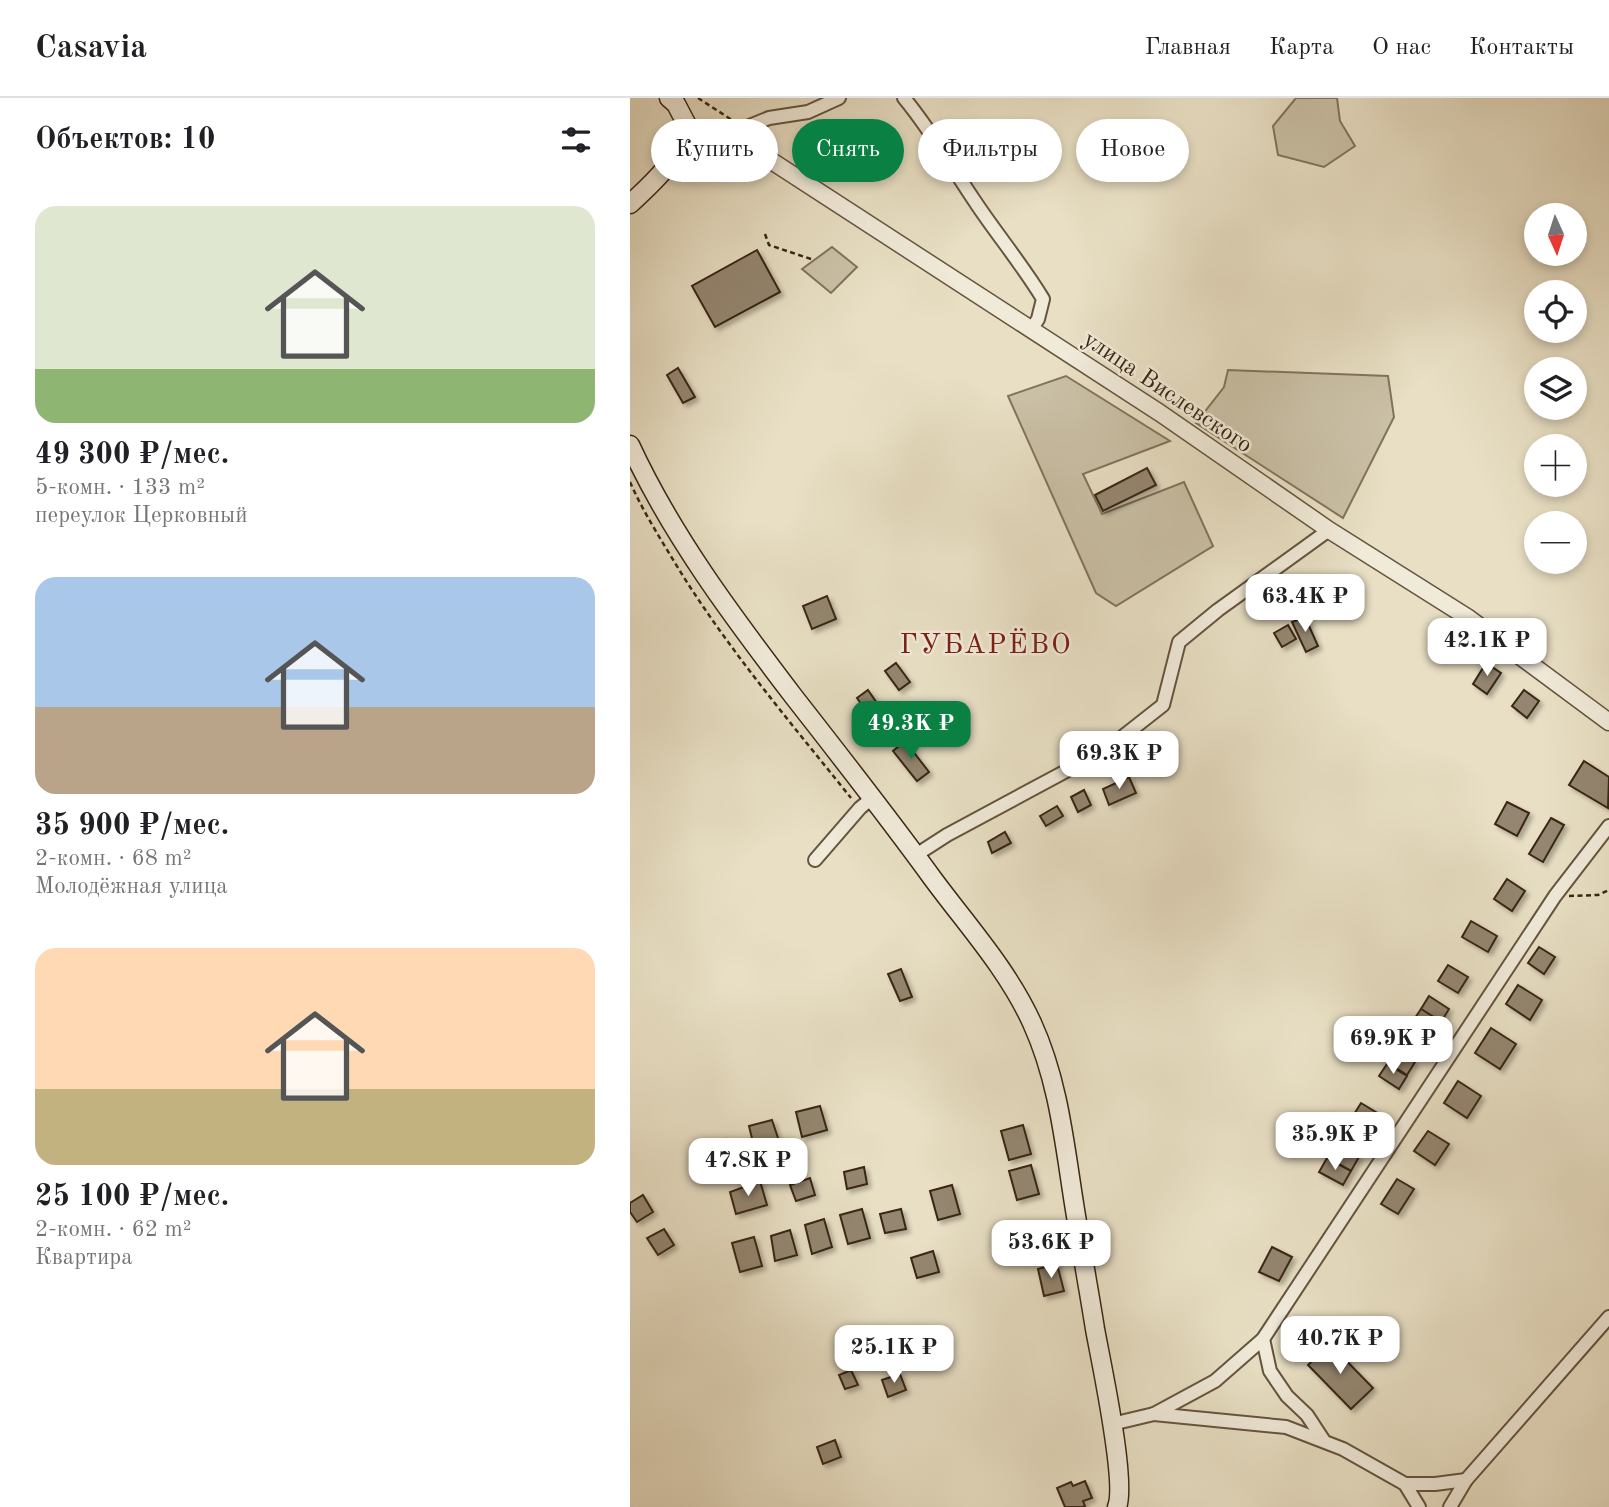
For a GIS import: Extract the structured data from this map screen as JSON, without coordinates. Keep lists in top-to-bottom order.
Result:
{
  "streets": {
    "street": ["улица Вислевского"]
  },
  "districts": ["ГУБАРЁВО"],
  "north": "bottom",
  "page": {
    "header": "Casavia",
    "nav": [
      "Главная",
      "Карта",
      "О нас",
      "Контакты"
    ],
    "heading": "Объектов: 10",
    "chip": [
      "Купить",
      "Снять",
      "Фильтры",
      "Новое"
    ],
    "list": [
      {
        "name": "49 300 ₽/мес.",
        "note": "5-комн. · 133 m² · переулок Церковный"
      },
      {
        "name": "35 900 ₽/мес.",
        "note": "2-комн. · 68 m² · Молодёжная улица"
      },
      {
        "name": "25 100 ₽/мес.",
        "note": "2-комн. · 62 m² · Квартира"
      }
    ],
    "map_buttons": ["+", "−"],
    "price": [
      "63.4K ₽",
      "42.1K ₽",
      "49.3K ₽",
      "69.3K ₽",
      "69.9K ₽",
      "35.9K ₽",
      "47.8K ₽",
      "53.6K ₽",
      "40.7K ₽",
      "25.1K ₽"
    ]
  }
}
